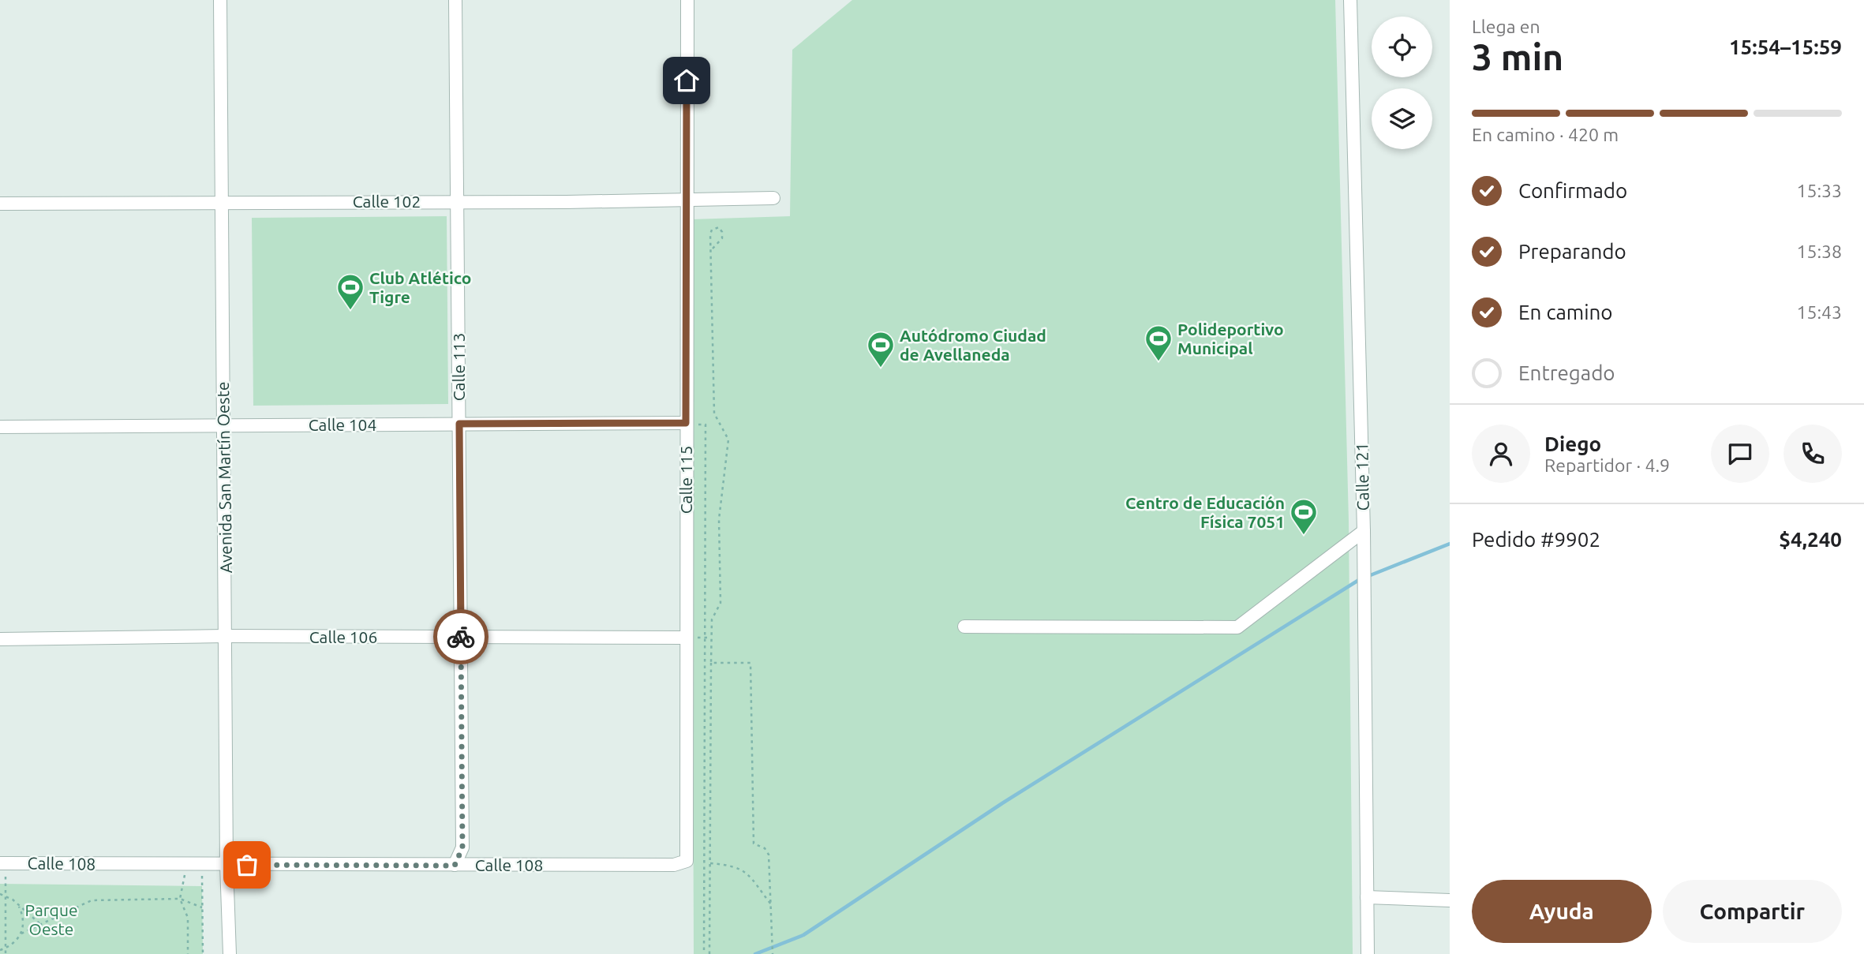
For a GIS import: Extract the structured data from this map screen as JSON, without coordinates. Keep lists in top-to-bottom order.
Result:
{
  "streets": {
    "street": [
      "Calle 102",
      "Calle 113",
      "Calle 104",
      "Calle 121",
      "Avenida San Martín Oeste",
      "Calle 115",
      "Calle 106",
      "Calle 108"
    ]
  },
  "crossings": [
    ["Calle 102", "Calle 113"],
    ["Calle 102", "Avenida San Martín Oeste"],
    ["Calle 102", "Calle 115"],
    ["Calle 113", "Calle 104"],
    ["Calle 113", "Calle 106"],
    ["Calle 113", "Calle 108"],
    ["Calle 104", "Avenida San Martín Oeste"],
    ["Calle 104", "Calle 115"],
    ["Avenida San Martín Oeste", "Calle 106"],
    ["Avenida San Martín Oeste", "Calle 108"],
    ["Calle 115", "Calle 106"],
    ["Calle 115", "Calle 108"]
  ],
  "parks": ["Parque Oeste"],
  "places": {
    "sports": [
      "Club Atlético Tigre",
      "Polideportivo Municipal",
      "Autódromo Ciudad de Avellaneda",
      "Centro de Educación Física 7051"
    ]
  },
  "page": {
    "heading": ["3 min", "Llega en", "15:54–15:59"],
    "panel": [
      "Diego",
      "Repartidor · 4.9",
      "Pedido #9902",
      "$4,240"
    ],
    "bar": "En camino · 420 m",
    "list": [
      ["Confirmado", "15:33"],
      ["Preparando", "15:38"],
      ["En camino", "15:43"],
      "Entregado"
    ],
    "buttons": ["Ayuda", "Compartir"]
  }
}
